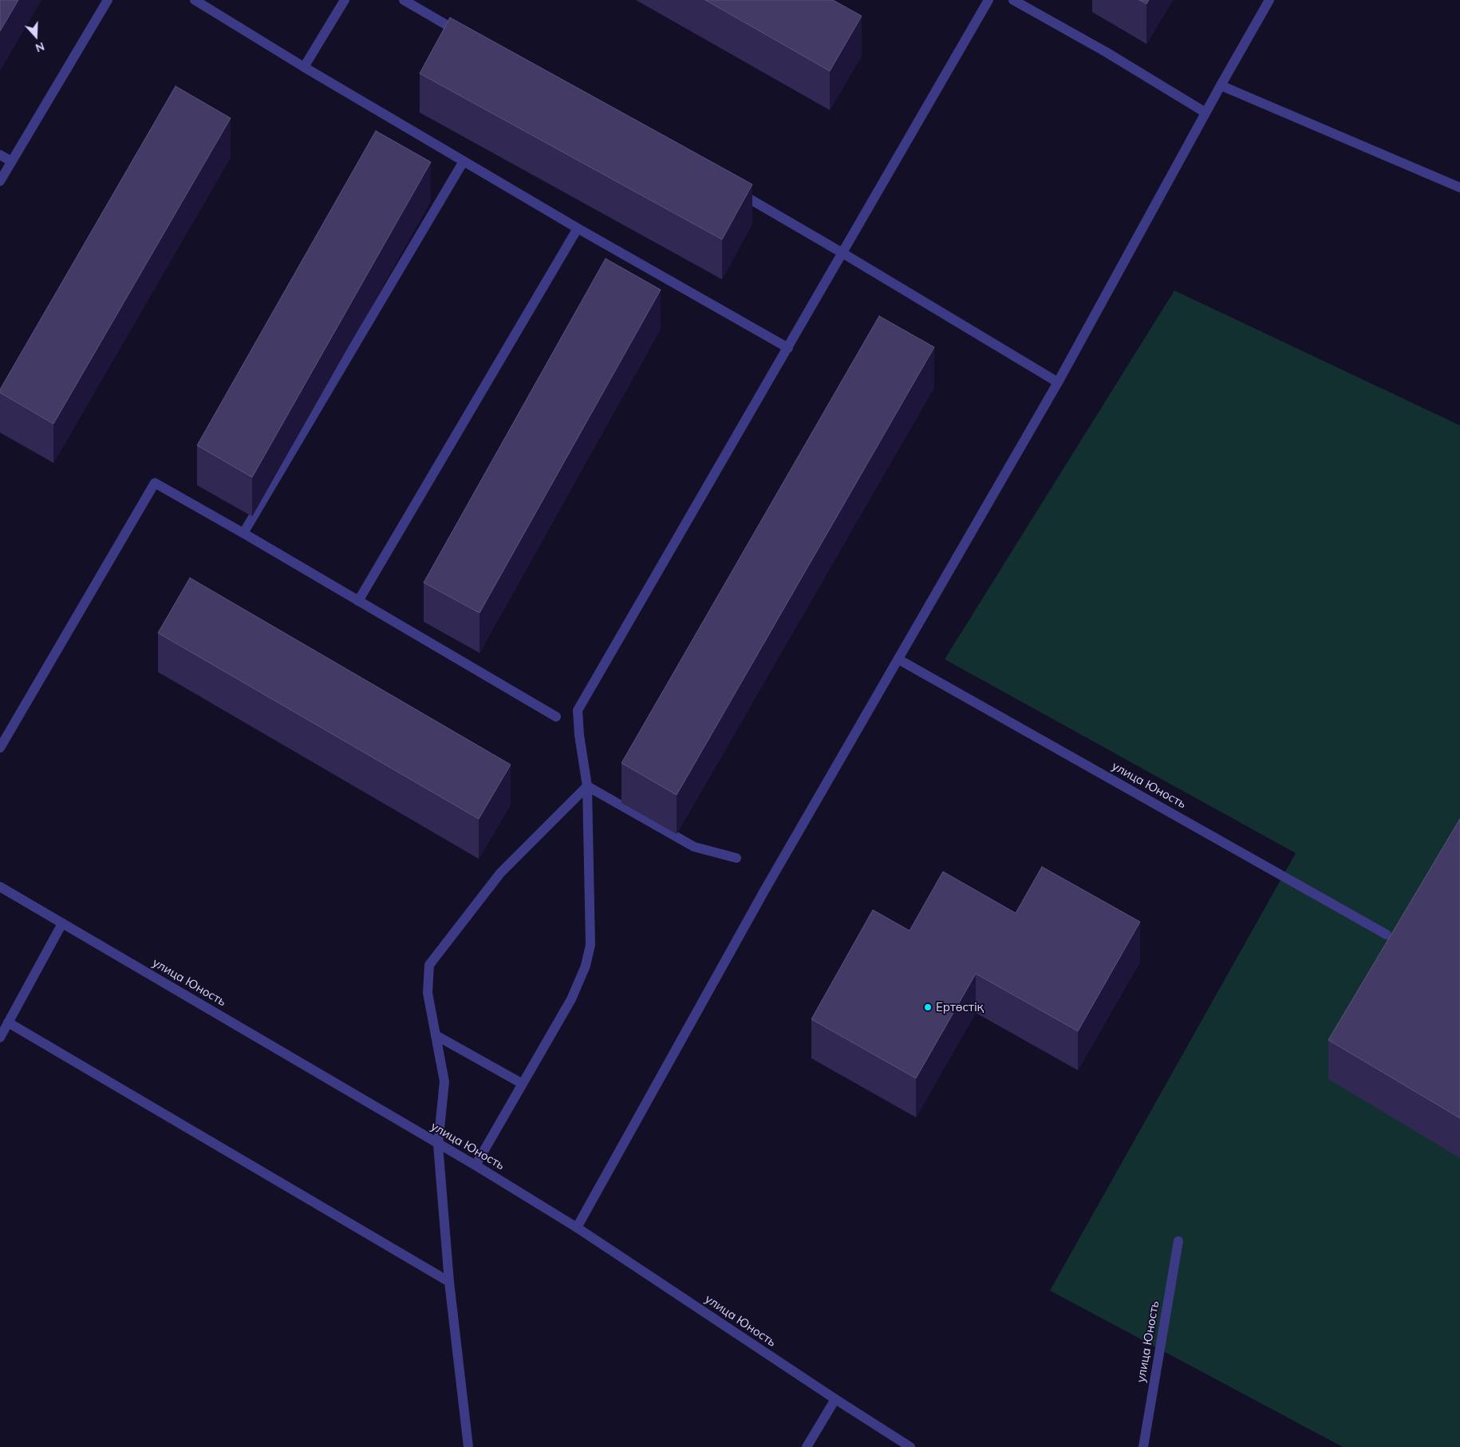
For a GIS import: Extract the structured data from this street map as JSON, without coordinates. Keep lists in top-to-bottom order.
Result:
{
  "streets": {
    "street": ["улица Юность"]
  },
  "places": ["Ертөстіқ"],
  "north": "bottom"
}
